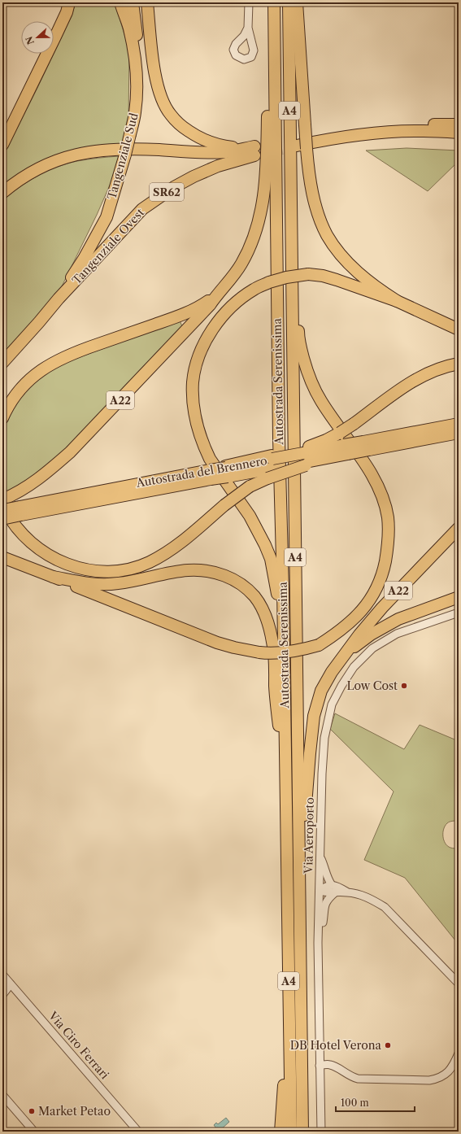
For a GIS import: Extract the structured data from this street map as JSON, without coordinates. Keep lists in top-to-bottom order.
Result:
{
  "streets": {
    "highway": [
      "A4",
      "Tangenziale Sud",
      "SR62",
      "Tangenziale Ovest",
      "Autostrada Serenissima",
      "A22",
      "Autostrada del Brennero"
    ],
    "street": ["Via Aeroporto", "Via Ciro Ferrari"]
  },
  "crossings": [
    ["A4", "Autostrada Serenissima"],
    ["A4", "A22"],
    ["Tangenziale Sud", "Tangenziale Ovest"],
    ["A22", "Autostrada del Brennero"]
  ],
  "places": ["Low Cost", "DB Hotel Verona", "Market Petao"],
  "scale_bar": "100 m",
  "north": "left"
}
